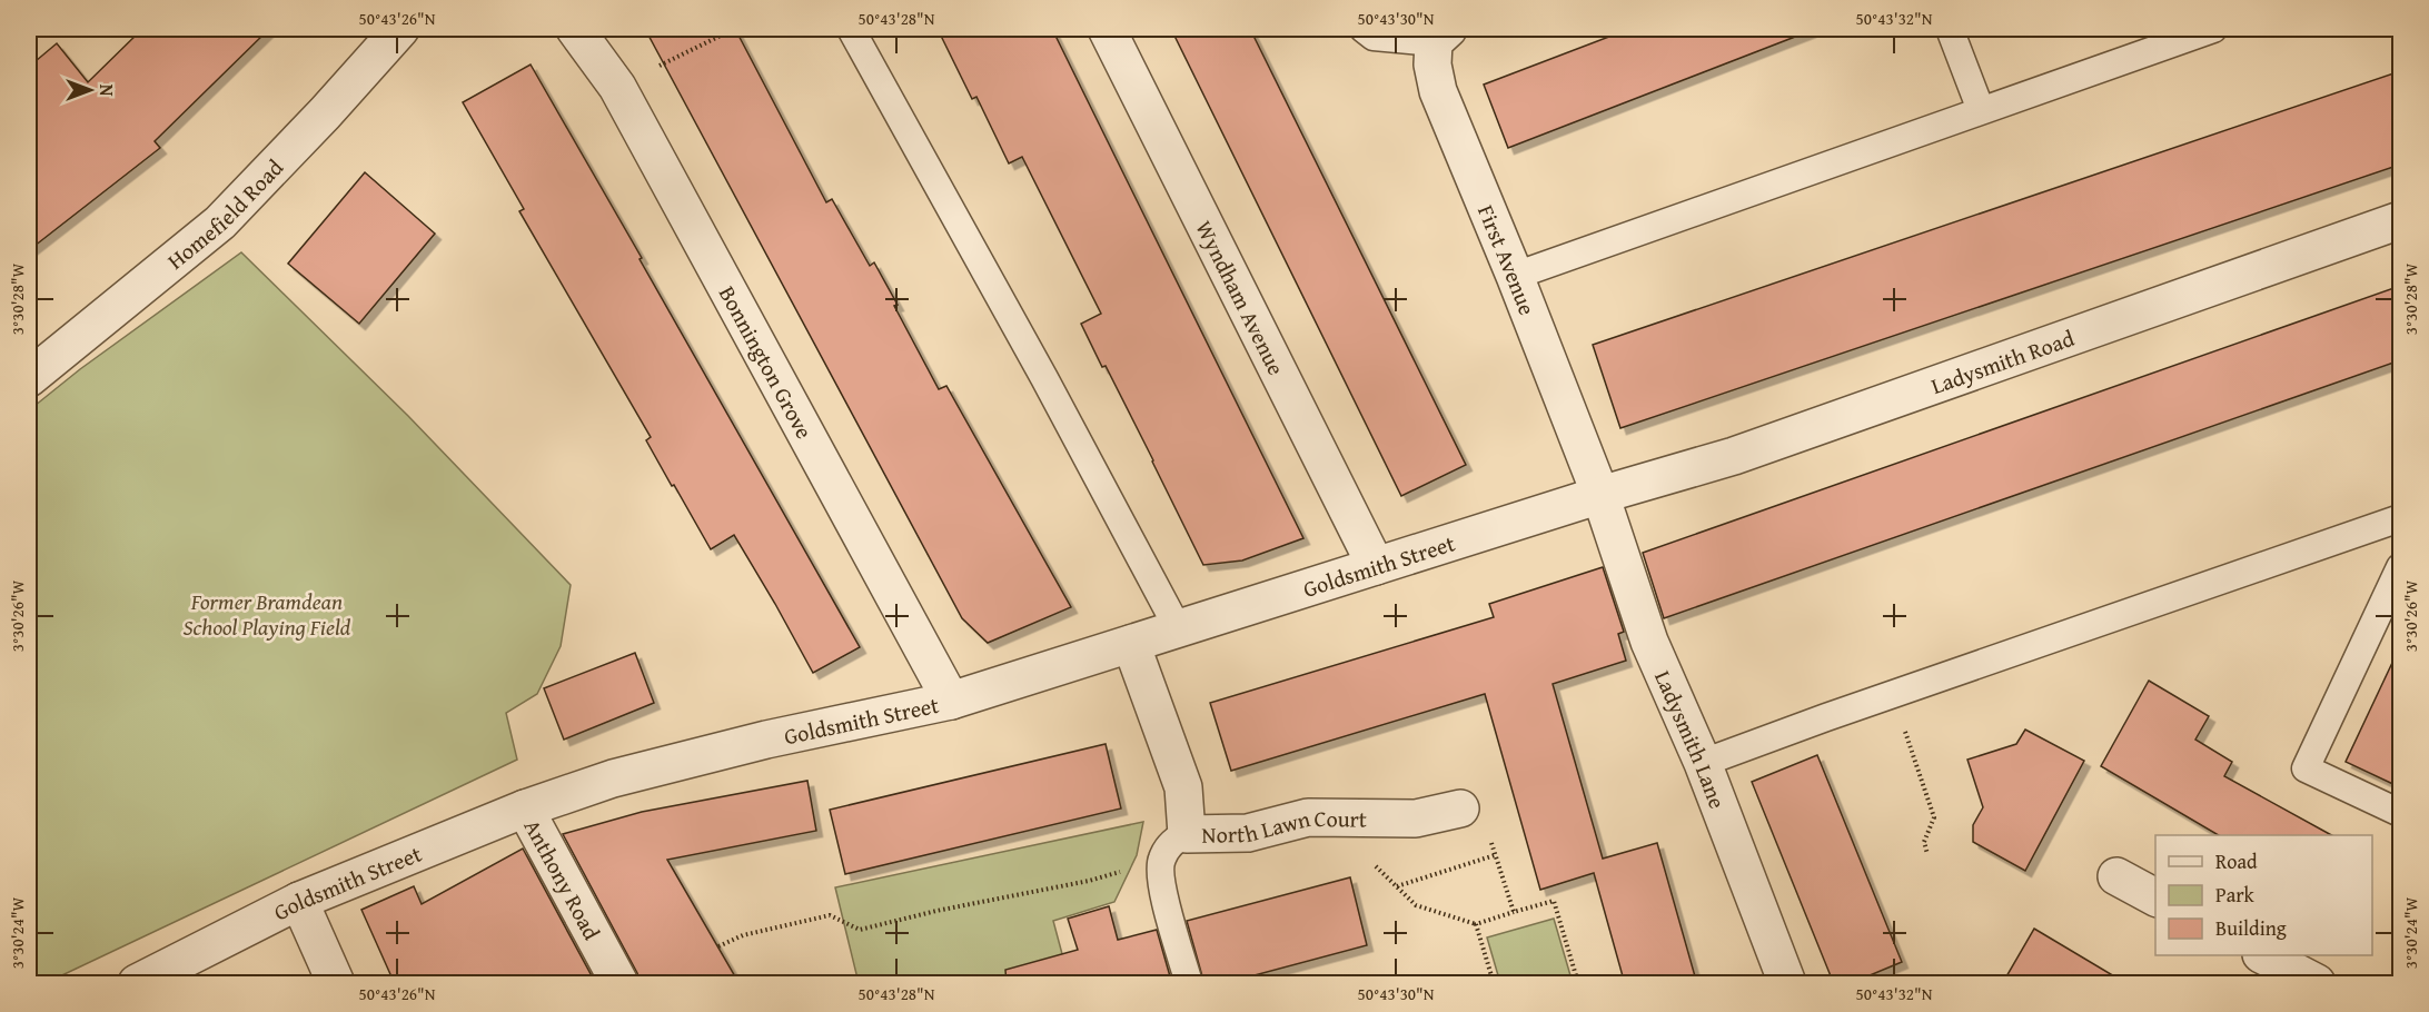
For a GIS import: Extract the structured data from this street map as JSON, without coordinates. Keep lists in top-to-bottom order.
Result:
{
  "streets": {
    "street": [
      "Homefield Road",
      "First Avenue",
      "Wyndham Avenue",
      "Bonnington Grove",
      "Ladysmith Road",
      "Goldsmith Street",
      "Ladysmith Lane",
      "North Lawn Court",
      "Anthony Road"
    ]
  },
  "crossings": [
    ["First Avenue", "Ladysmith Road"],
    ["First Avenue", "Goldsmith Street"],
    ["First Avenue", "Ladysmith Lane"],
    ["Wyndham Avenue", "Goldsmith Street"],
    ["Bonnington Grove", "Goldsmith Street"],
    ["Ladysmith Road", "Goldsmith Street"],
    ["Ladysmith Road", "Ladysmith Lane"],
    ["Goldsmith Street", "Ladysmith Lane"],
    ["Goldsmith Street", "North Lawn Court"],
    ["Goldsmith Street", "Anthony Road"]
  ],
  "parks": ["Former Bramdean School Playing Field"],
  "legend": ["Road", "Park", "Building"],
  "north": "right",
  "coordinates": [
    "50°43'26\"N",
    "50°43'28\"N",
    "50°43'30\"N",
    "50°43'32\"N",
    "3°30'28\"W",
    "3°30'26\"W",
    "3°30'24\"W"
  ]
}
